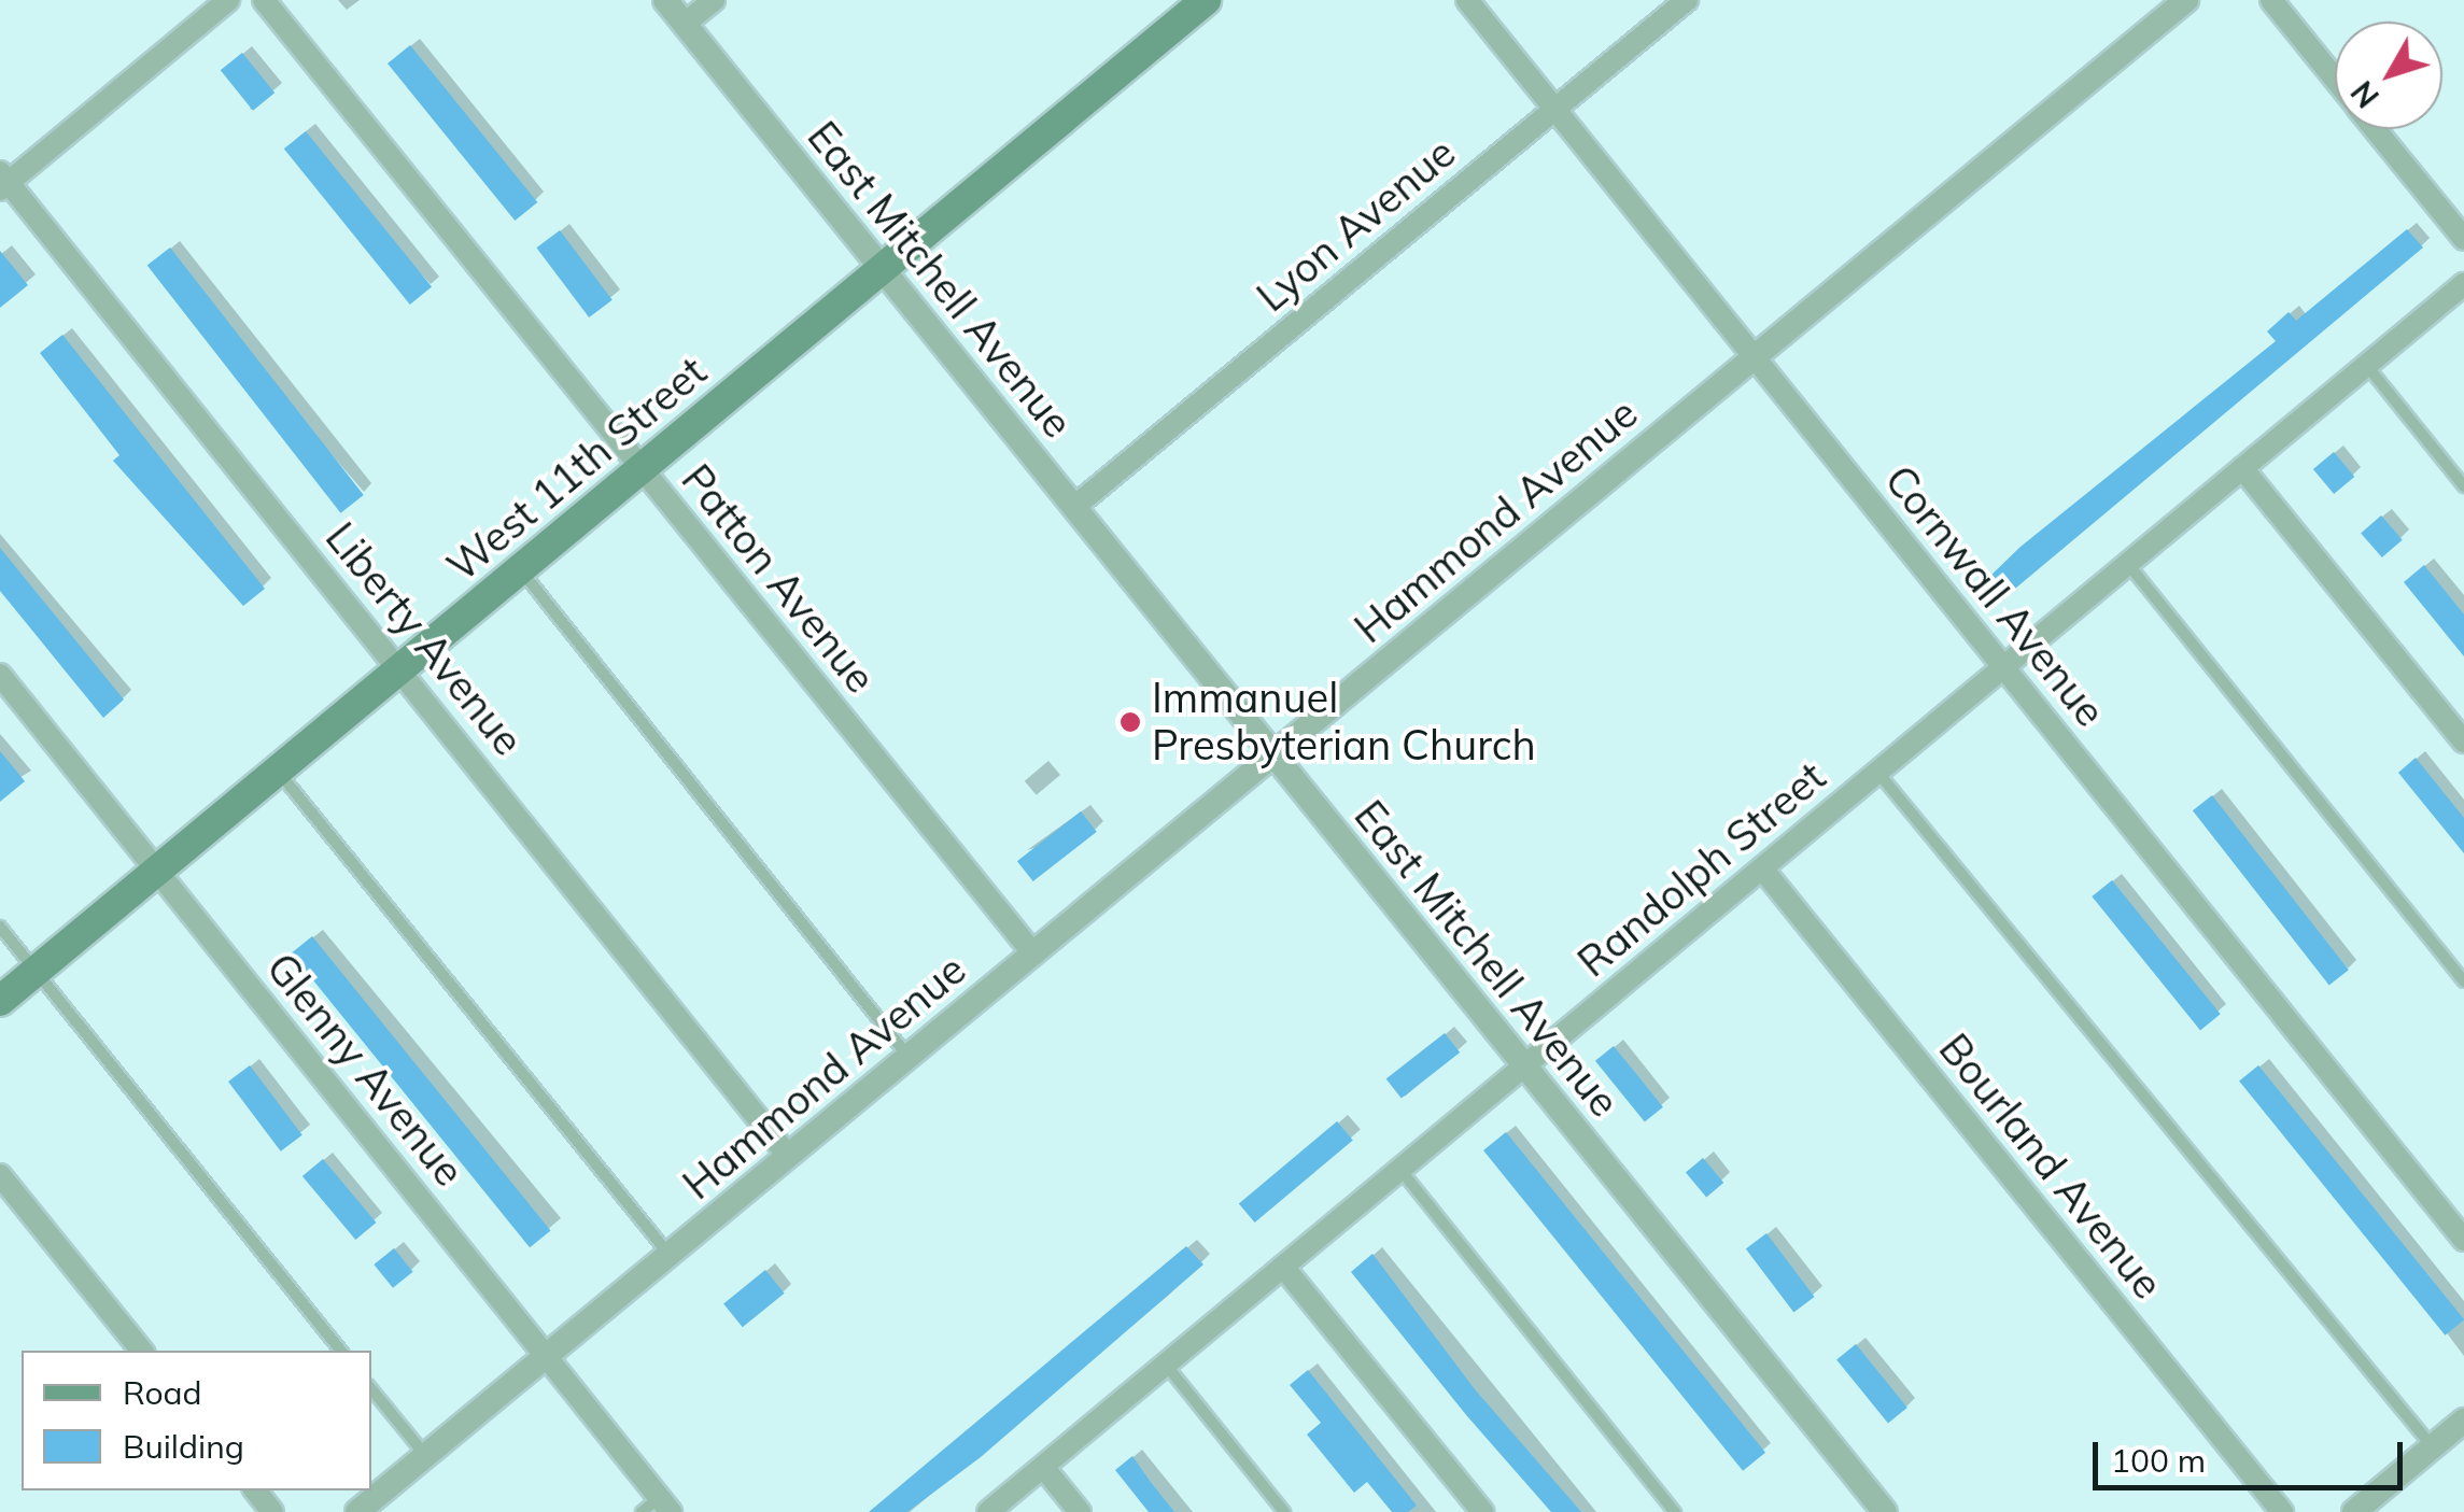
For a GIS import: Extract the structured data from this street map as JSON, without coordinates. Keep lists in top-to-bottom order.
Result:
{
  "streets": {
    "main road": ["West 11th Street"],
    "street": [
      "Lyon Avenue",
      "East Mitchell Avenue",
      "Hammond Avenue",
      "Patton Avenue",
      "Cornwall Avenue",
      "Liberty Avenue",
      "Randolph Street",
      "Glenny Avenue",
      "Bourland Avenue"
    ]
  },
  "crossings": [
    ["Lyon Avenue", "East Mitchell Avenue"],
    ["Lyon Avenue", "Cornwall Avenue"],
    ["East Mitchell Avenue", "West 11th Street"],
    ["East Mitchell Avenue", "Hammond Avenue"],
    ["East Mitchell Avenue", "Randolph Street"],
    ["West 11th Street", "Patton Avenue"],
    ["West 11th Street", "Liberty Avenue"],
    ["West 11th Street", "Glenny Avenue"],
    ["Hammond Avenue", "Patton Avenue"],
    ["Hammond Avenue", "Cornwall Avenue"],
    ["Hammond Avenue", "Liberty Avenue"],
    ["Hammond Avenue", "Glenny Avenue"],
    ["Cornwall Avenue", "Randolph Street"],
    ["Randolph Street", "Bourland Avenue"]
  ],
  "places": ["Immanuel Presbyterian Church"],
  "legend": ["Road", "Building"],
  "scale_bar": "100 m",
  "north": "bottom left"
}
